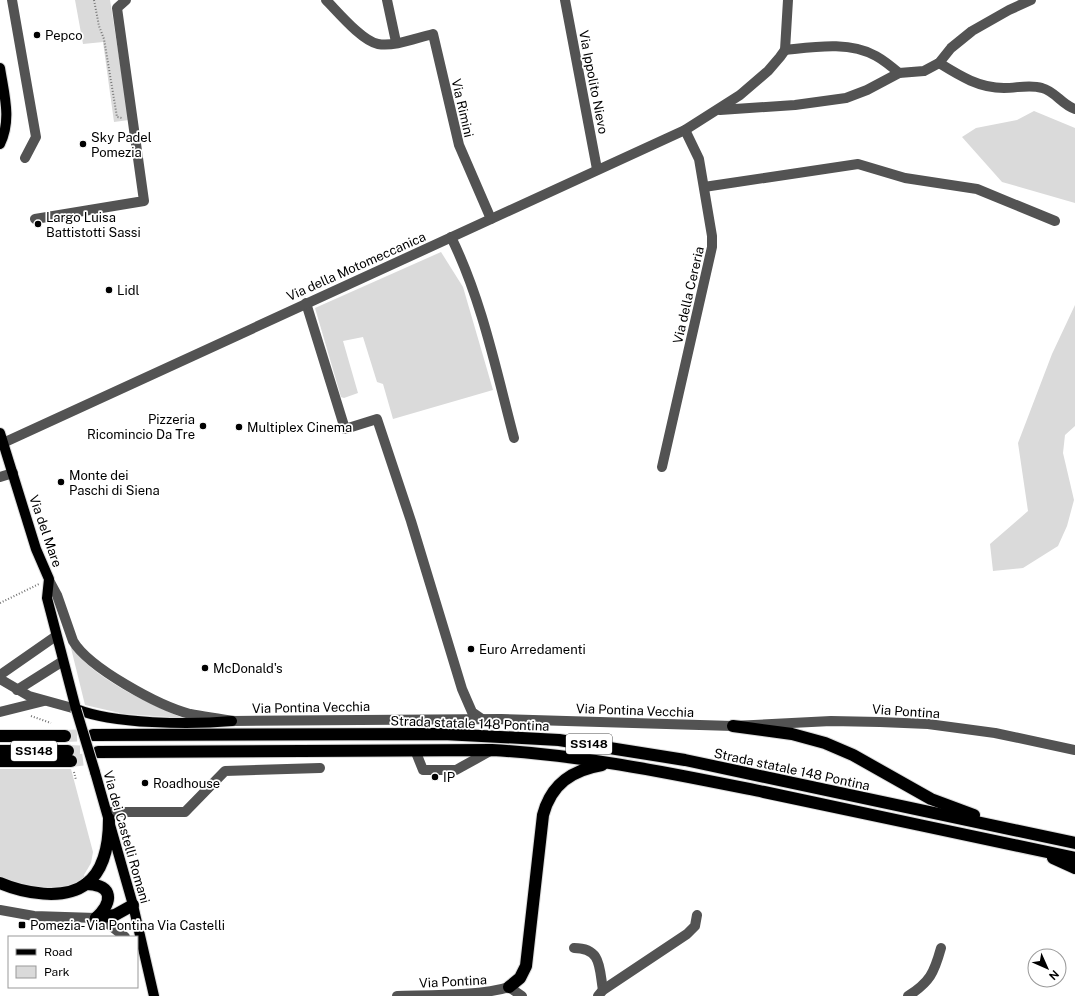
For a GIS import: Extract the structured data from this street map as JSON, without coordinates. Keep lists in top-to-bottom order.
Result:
{
  "streets": {
    "highway": ["Strada statale 148 Pontina", "SS148"],
    "main road": ["Via del Mare", "Via dei Castelli Romani"],
    "street": [
      "Via Ippolito Nievo",
      "Via Rimini",
      "Via della Motomeccanica",
      "Via della Cereria",
      "Via Pontina Vecchia",
      "Via Pontina"
    ]
  },
  "crossings": [
    ["Via Ippolito Nievo", "Via della Motomeccanica"],
    ["Via Rimini", "Via della Motomeccanica"],
    ["Via della Motomeccanica", "Via della Cereria"],
    ["Via della Motomeccanica", "Via del Mare"],
    ["Via del Mare", "Via Pontina Vecchia"],
    ["Via del Mare", "Via dei Castelli Romani"],
    ["Via Pontina Vecchia", "Via Pontina"]
  ],
  "places": {
    "other": [
      "Pepco",
      "Sky Padel Pomezia",
      "Largo Luisa Battistotti Sassi",
      "Lidl",
      "Pizzeria Ricomincio Da Tre",
      "Multiplex Cinema",
      "Monte dei Paschi di Siena",
      "Euro Arredamenti",
      "McDonald's",
      "IP",
      "Roadhouse"
    ],
    "transit": ["Pomezia- Via Pontina Via Castelli"]
  },
  "legend": ["Road", "Park"],
  "north": "bottom right"
}
